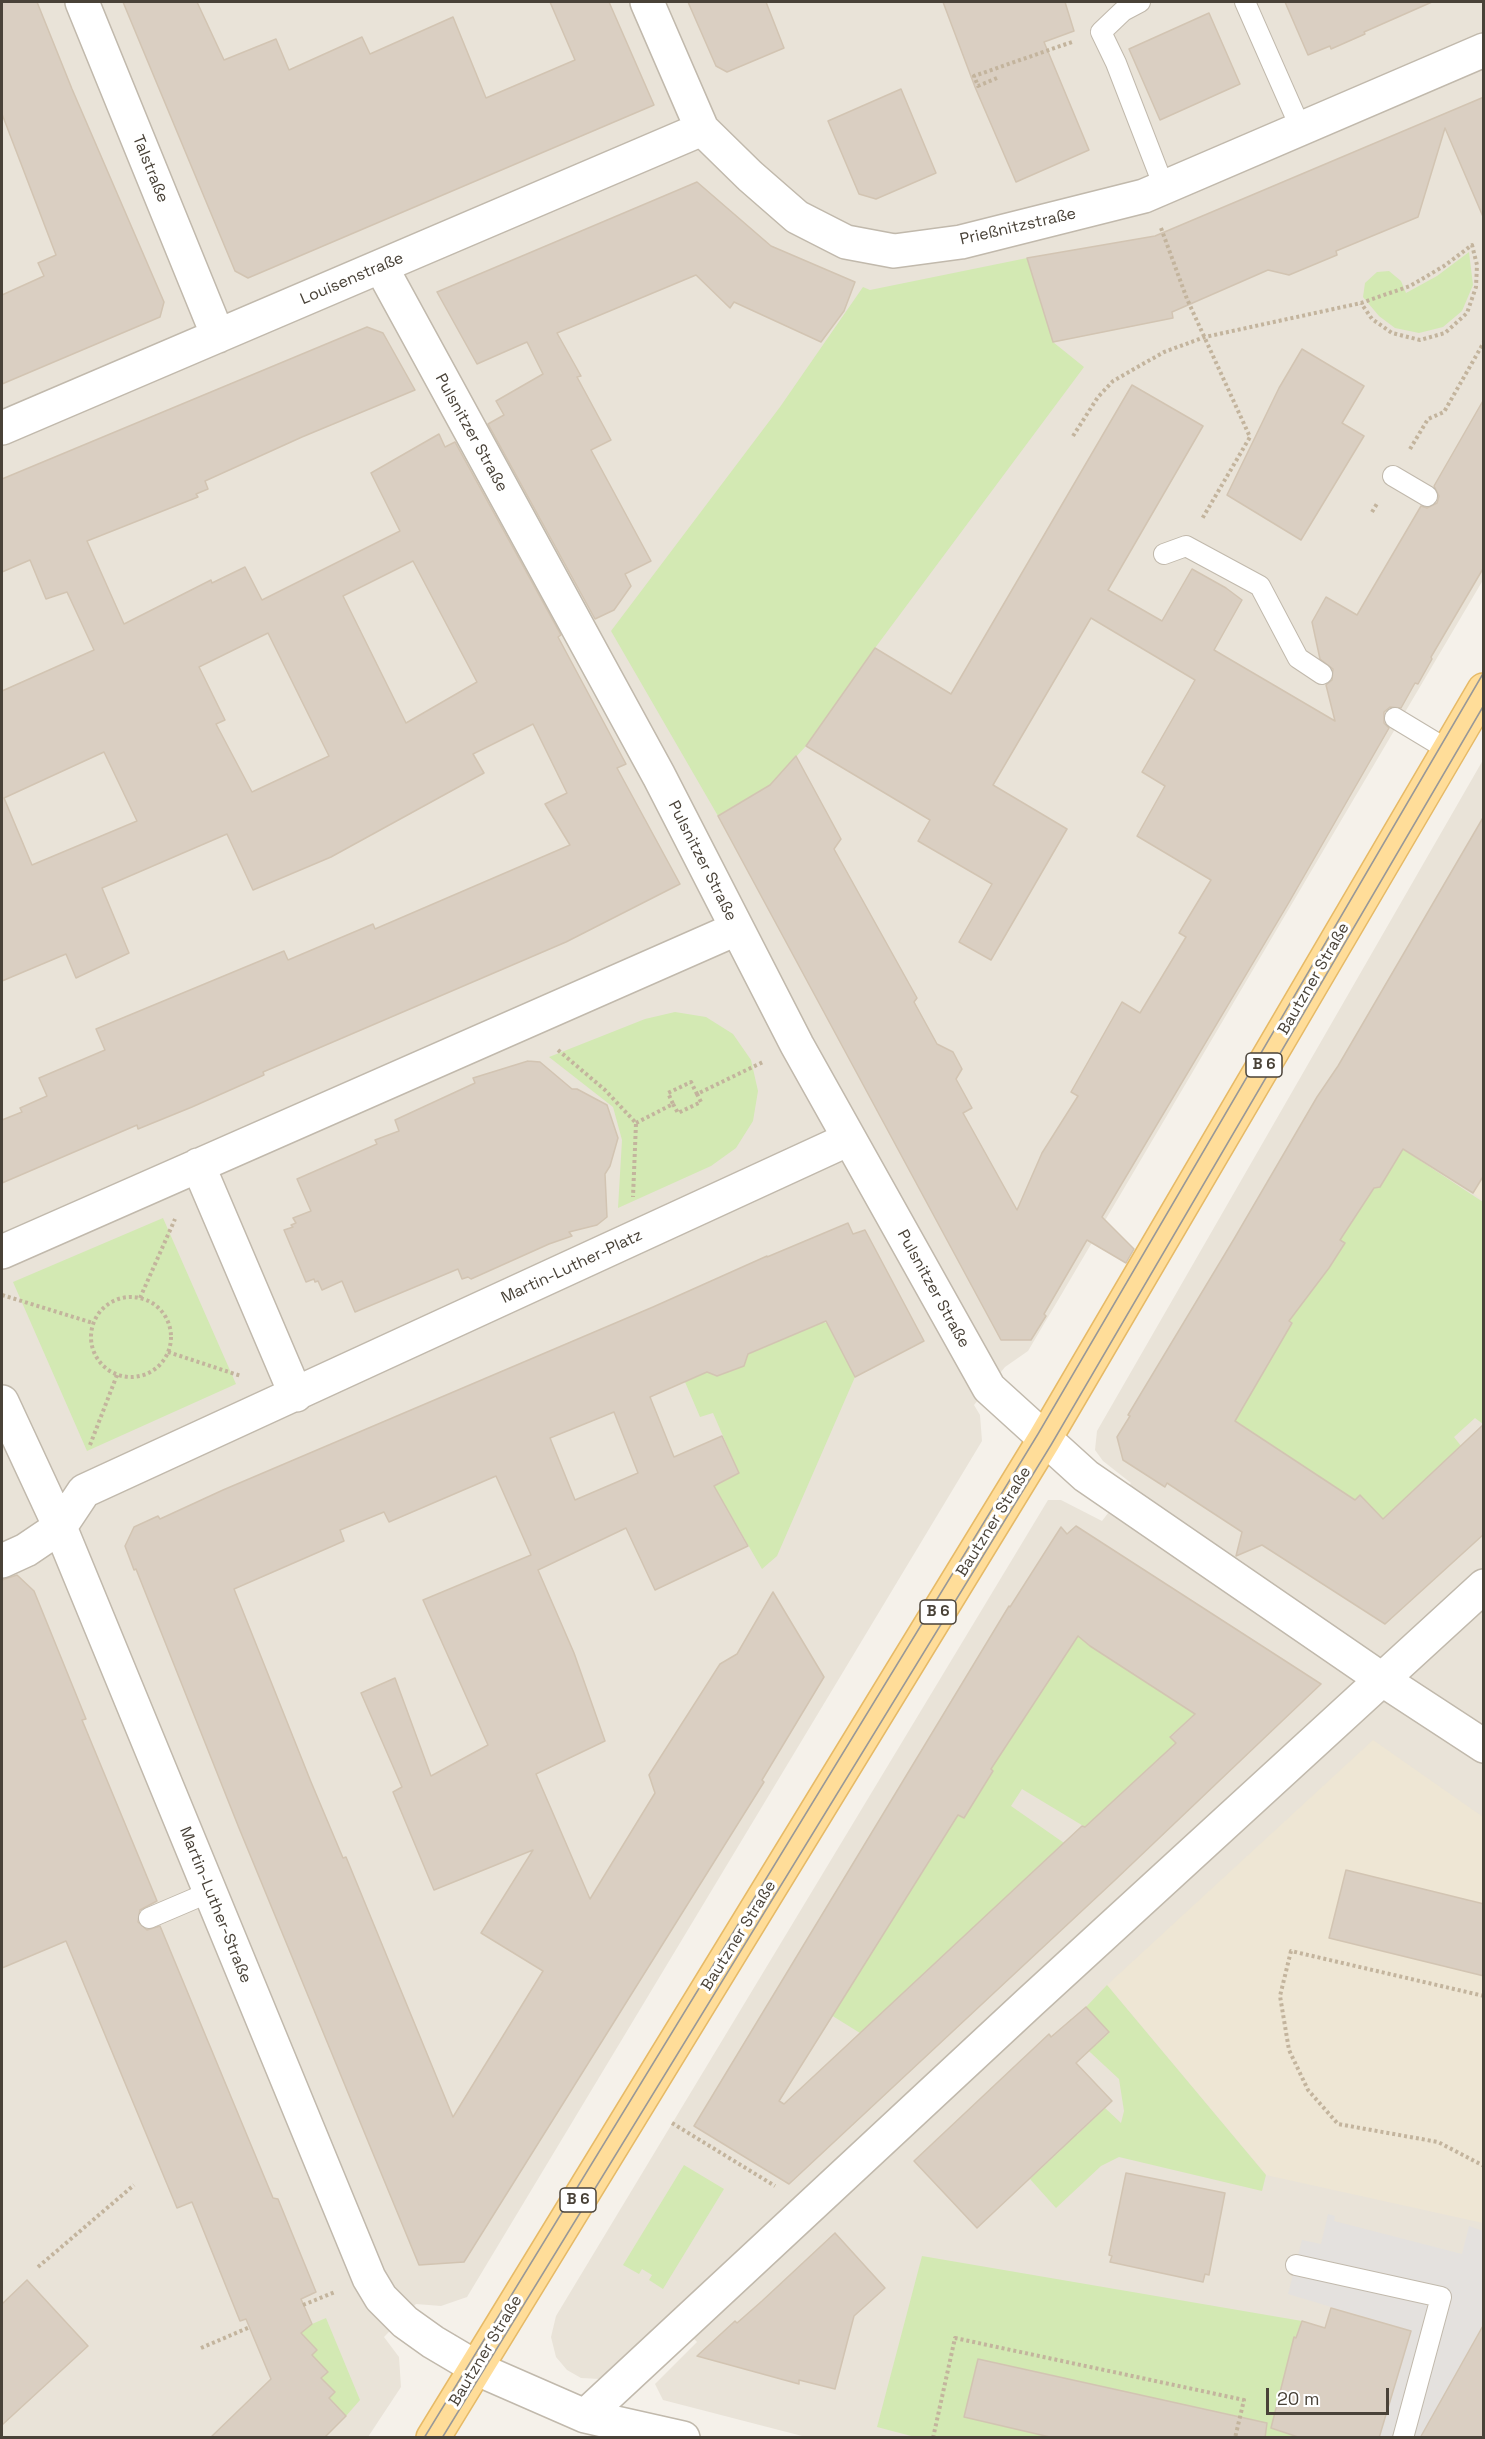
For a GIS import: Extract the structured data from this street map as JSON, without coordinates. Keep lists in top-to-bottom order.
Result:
{
  "streets": {
    "main road": ["Bautzner Straße", "B 6"],
    "street": [
      "Talstraße",
      "Prießnitzstraße",
      "Louisenstraße",
      "Pulsnitzer Straße",
      "Martin-Luther-Platz",
      "Martin-Luther-Straße"
    ]
  },
  "crossings": [
    ["Talstraße", "Louisenstraße"],
    ["Prießnitzstraße", "Louisenstraße"],
    ["Louisenstraße", "Pulsnitzer Straße"],
    ["Pulsnitzer Straße", "Bautzner Straße"],
    ["Pulsnitzer Straße", "Martin-Luther-Platz"],
    ["Bautzner Straße", "Martin-Luther-Straße"],
    ["Martin-Luther-Platz", "Martin-Luther-Straße"]
  ],
  "scale_bar": "20 m"
}
